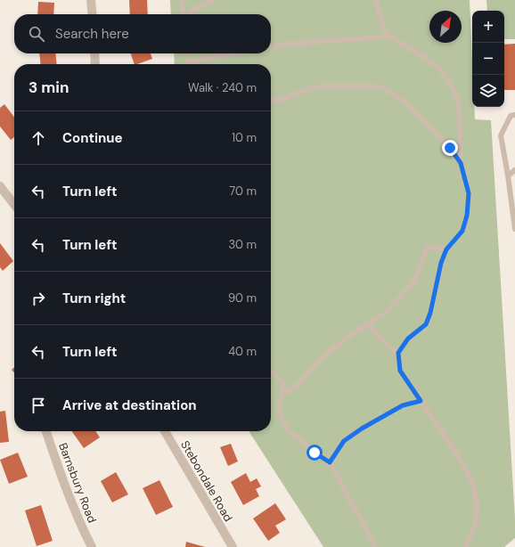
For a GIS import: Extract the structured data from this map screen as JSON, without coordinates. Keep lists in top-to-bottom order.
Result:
{
  "streets": {
    "street": ["Stebondale Road", "Barnsbury Road"]
  },
  "north": "top right",
  "page": {
    "map_buttons": ["+", "−"],
    "search": "Search here",
    "heading": ["3 min", "Walk · 240 m"],
    "list": [
      ["Continue", "10 m"],
      ["Turn left", "70 m"],
      ["Turn left", "30 m"],
      ["Turn right", "90 m"],
      ["Turn left", "40 m"],
      "Arrive at destination"
    ]
  }
}
